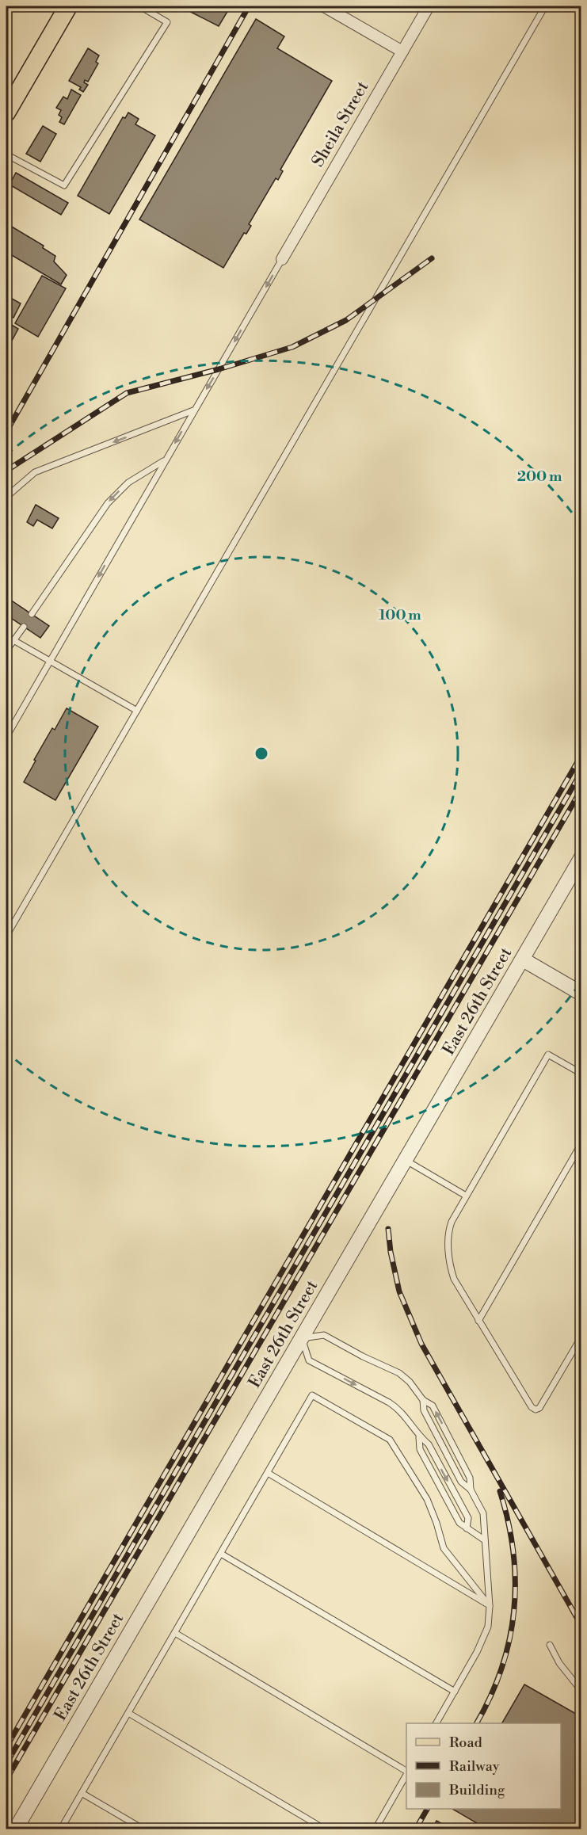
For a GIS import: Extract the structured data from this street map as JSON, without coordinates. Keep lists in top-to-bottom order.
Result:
{
  "streets": {
    "street": ["Sheila Street", "East 26th Street"]
  },
  "legend": ["Road", "Railway", "Building"],
  "rings": ["200 m", "100 m"]
}
